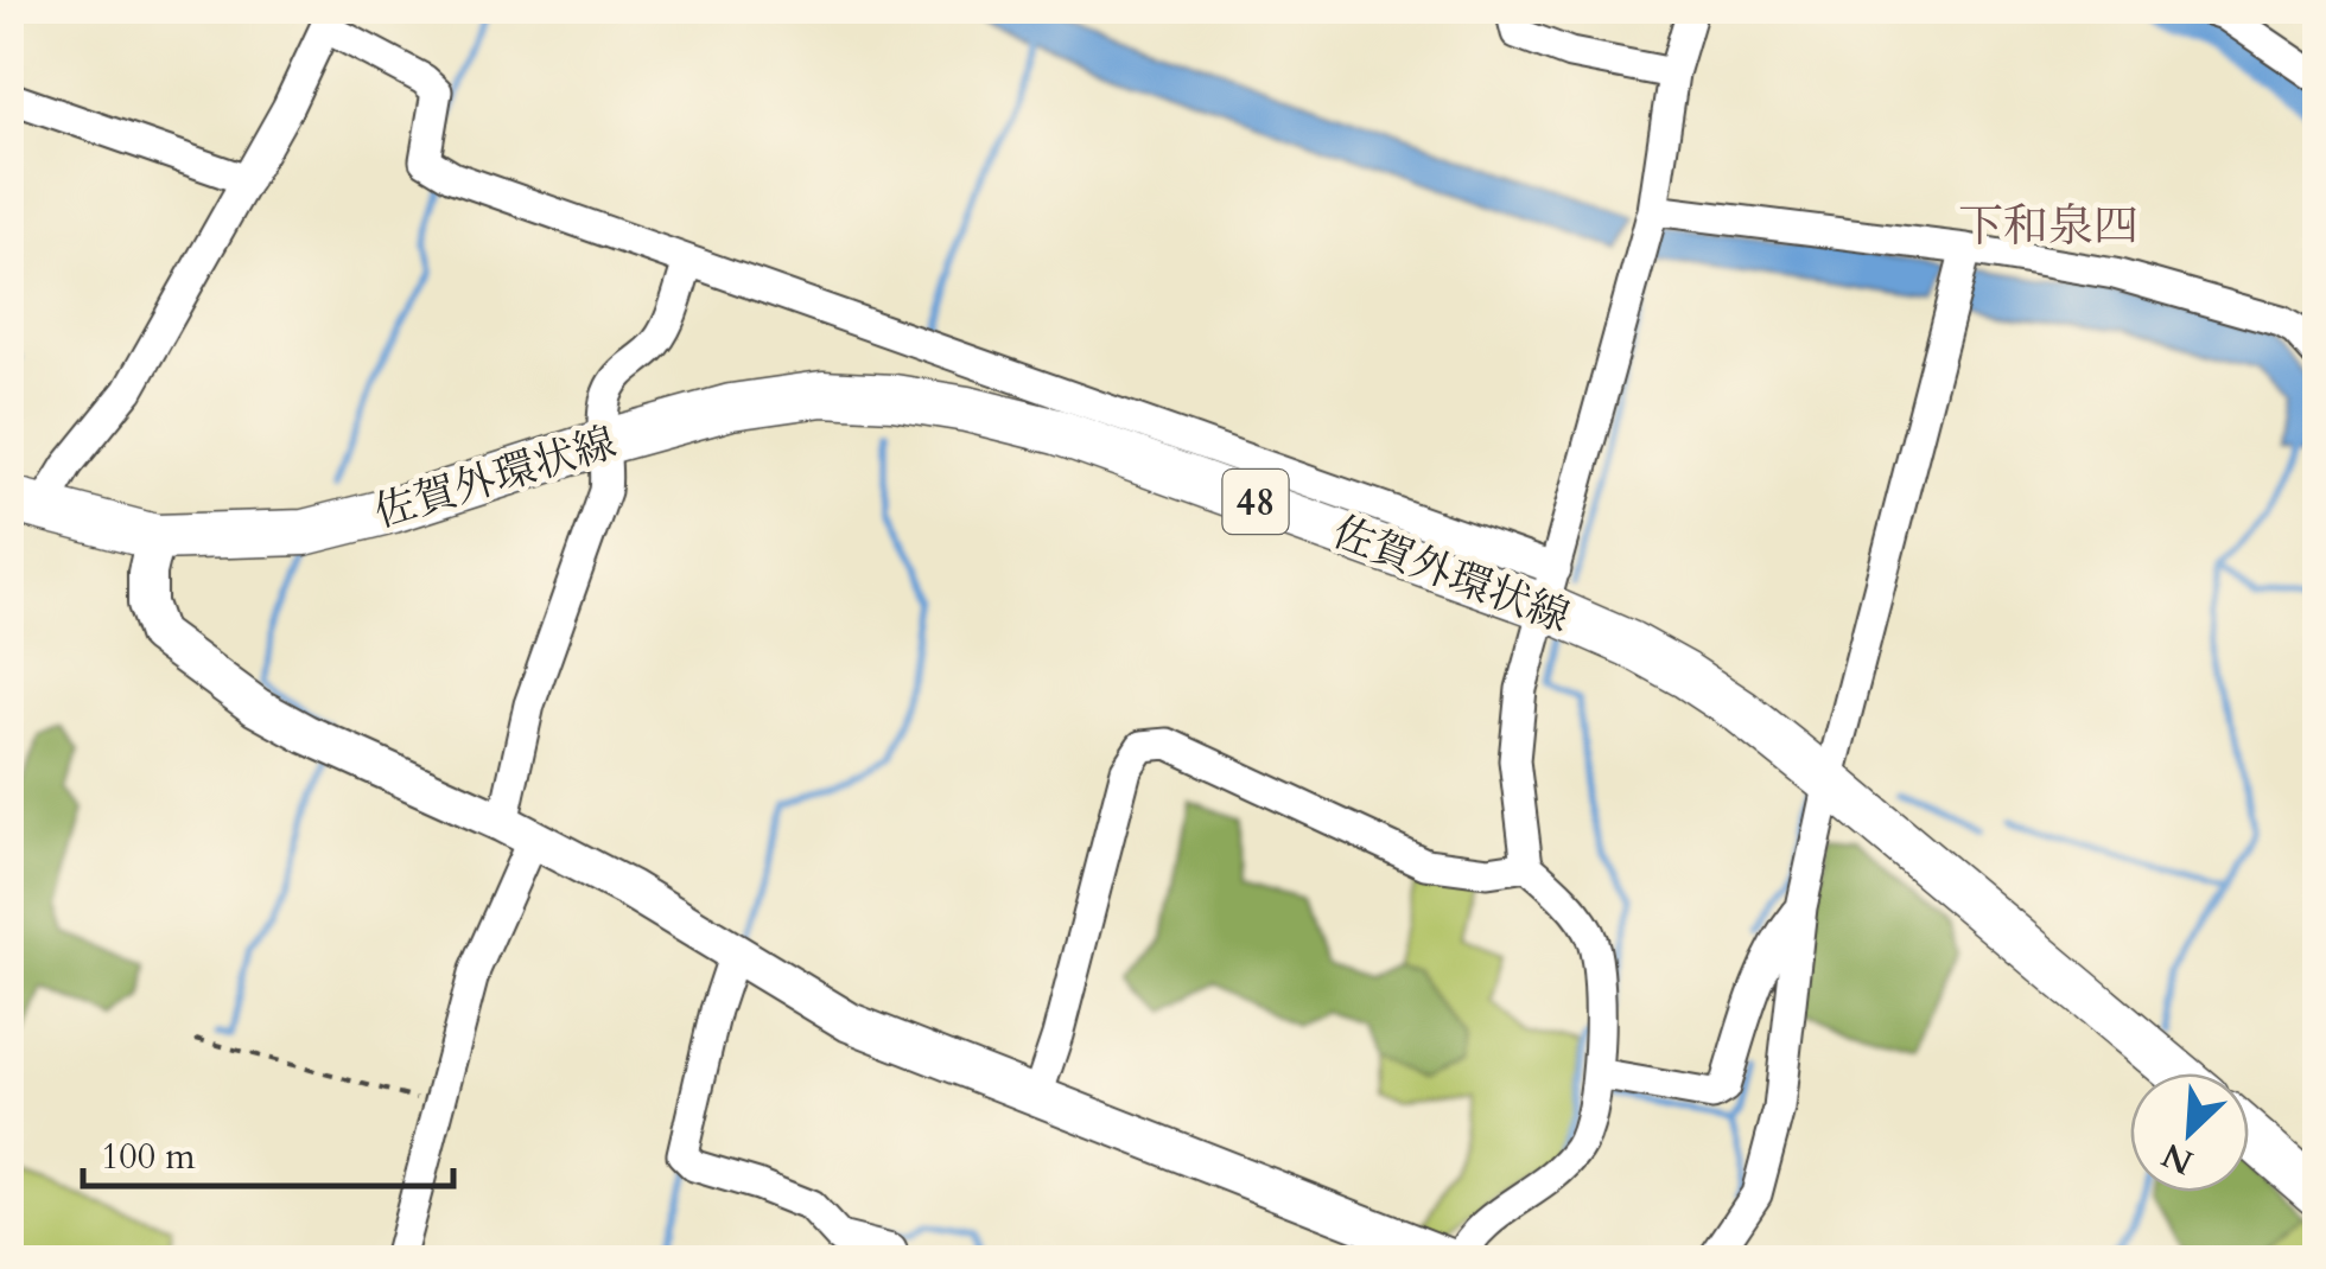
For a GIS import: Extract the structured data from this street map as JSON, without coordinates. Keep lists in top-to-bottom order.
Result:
{
  "streets": {
    "main road": ["佐賀外環状線", "48"]
  },
  "districts": ["下和泉四"],
  "scale_bar": "100 m",
  "north": "bottom left"
}
